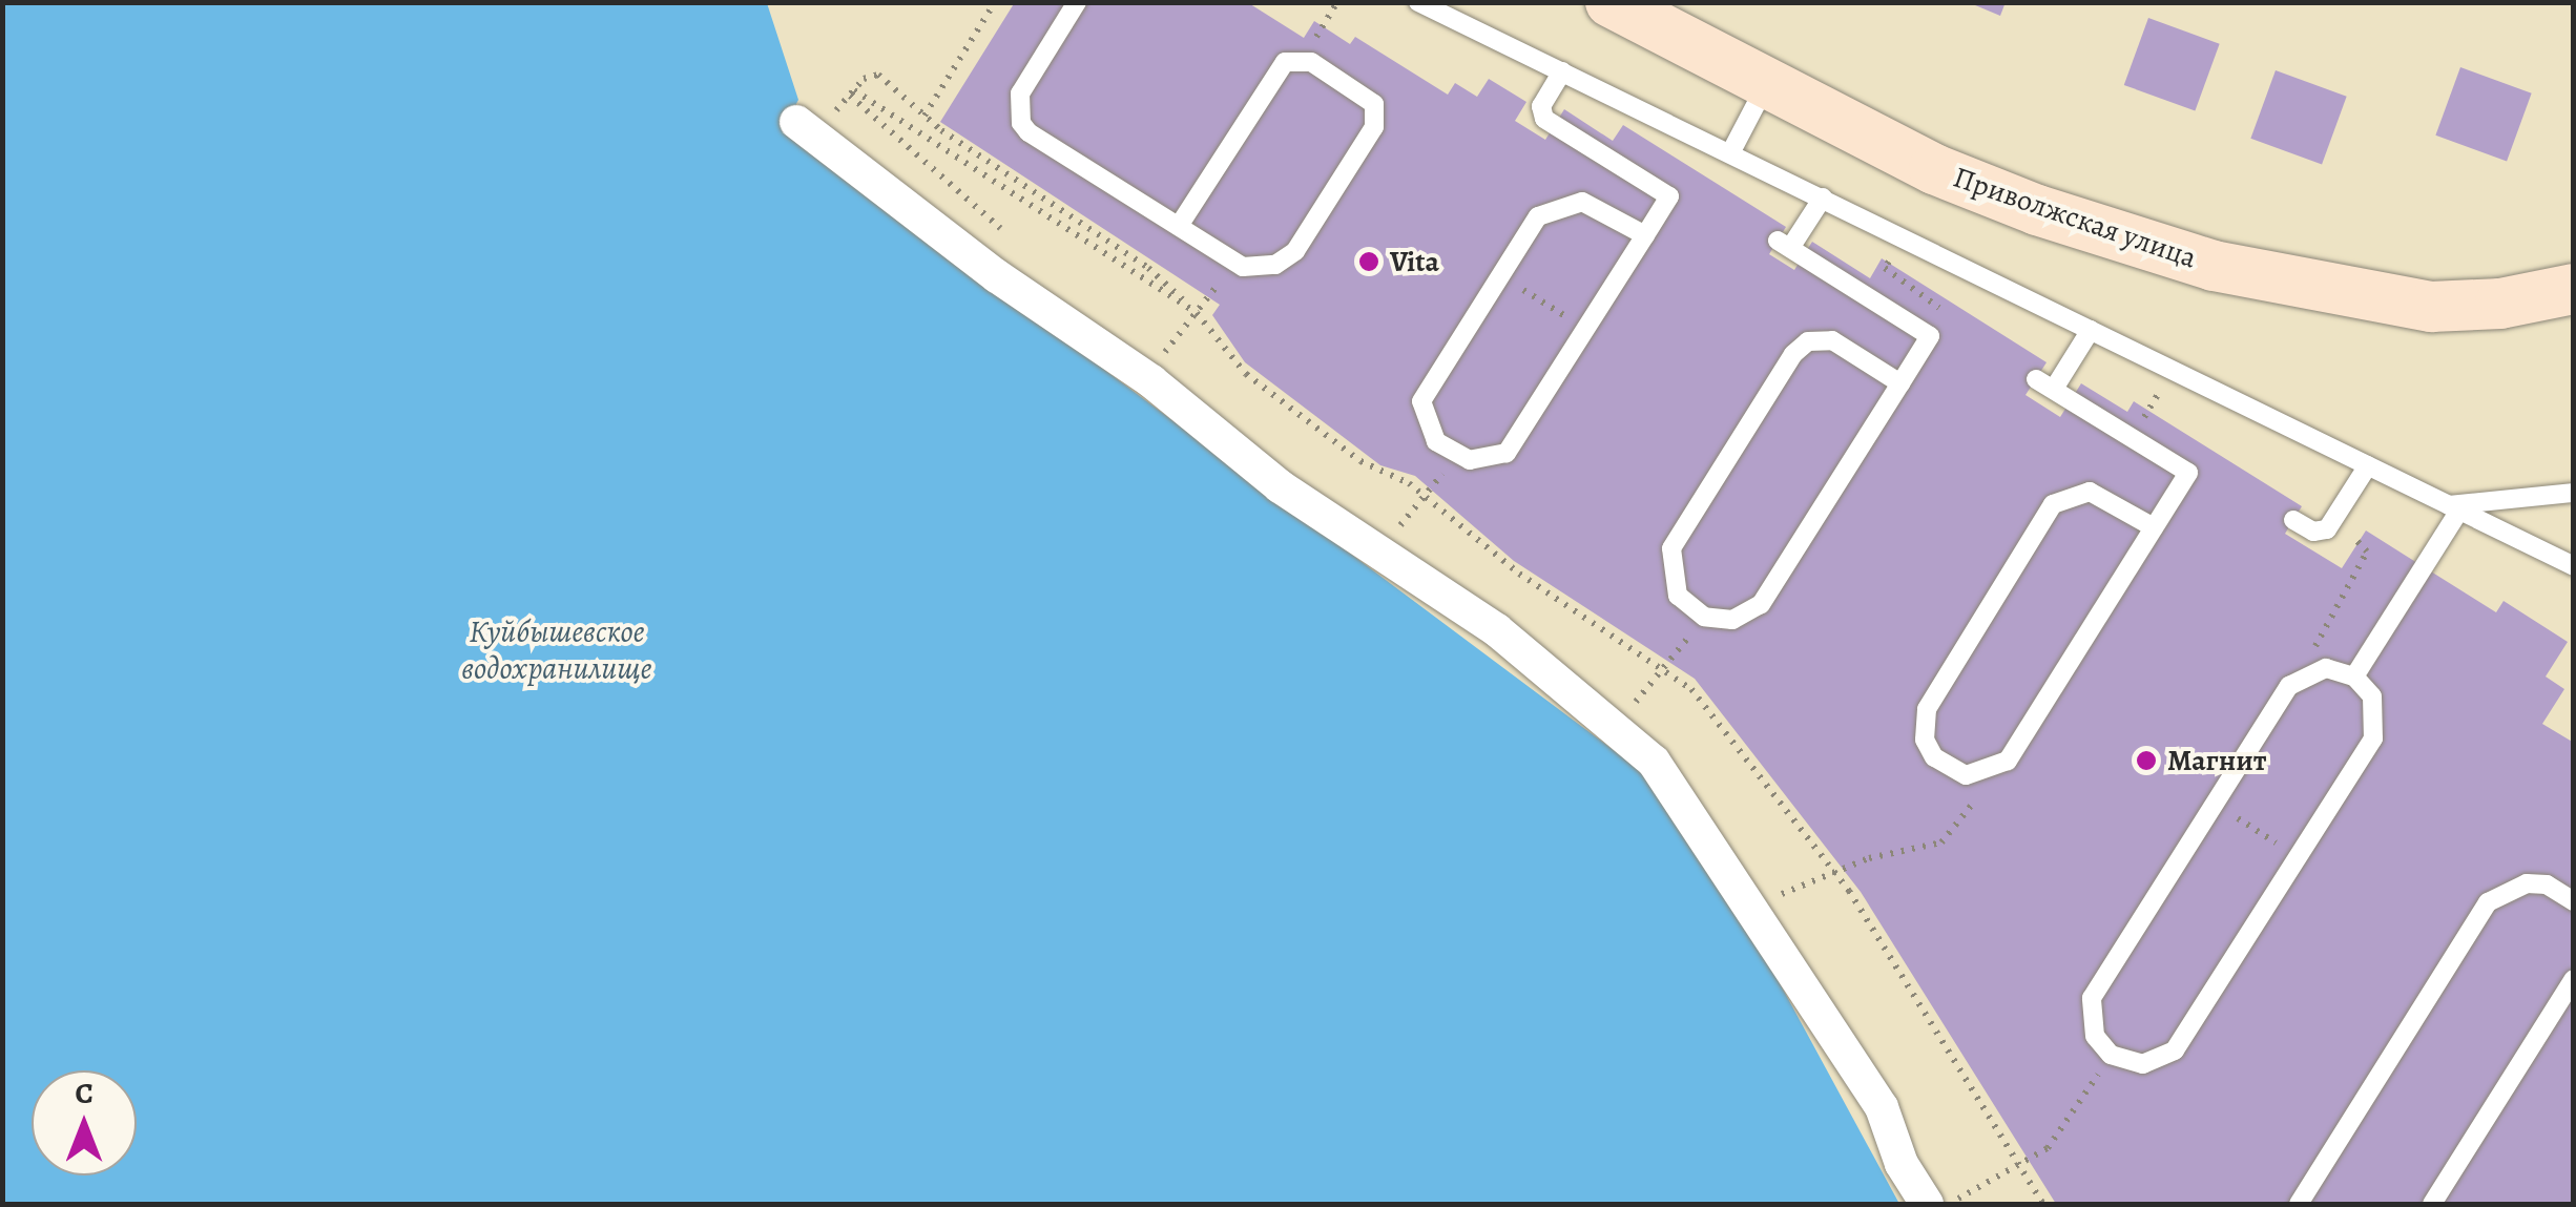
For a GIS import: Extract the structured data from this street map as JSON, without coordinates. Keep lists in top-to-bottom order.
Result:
{
  "streets": {
    "main road": ["Приволжская улица"]
  },
  "water": ["Куйбышевское водохранилище"],
  "places": ["Vita", "Магнит"],
  "north": "top"
}
